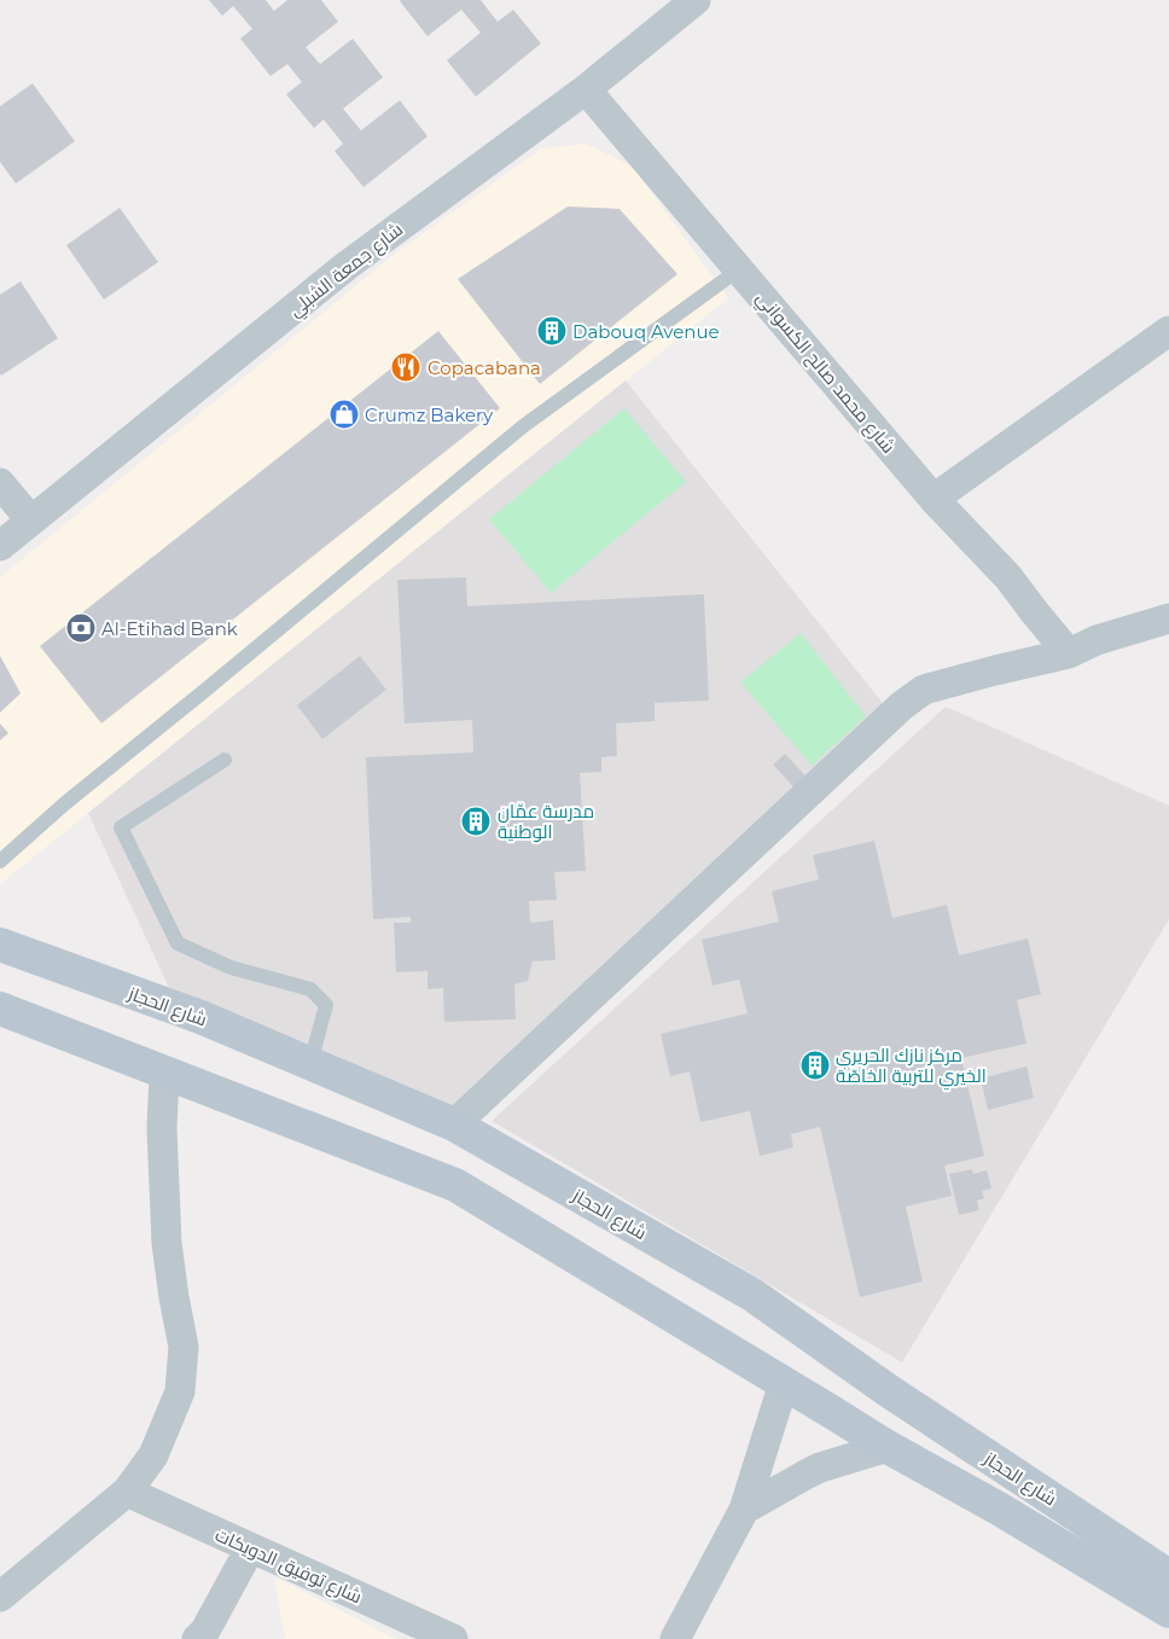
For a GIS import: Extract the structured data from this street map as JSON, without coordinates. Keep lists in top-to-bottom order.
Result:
{
  "streets": {
    "main road": ["شارع الحجاز"],
    "street": ["شارع جمعة الشبلي", "شارع محمد صالح الكسواني", "شارع توفيق الدويكات"]
  },
  "crossings": [
    ["شارع جمعة الشبلي", "شارع محمد صالح الكسواني"]
  ],
  "places": {
    "building": ["Dabouq Avenue", "مدرسة عمّان الوطنية", "مركز نازك الحريري الخيري للتربية الخاصّة"],
    "restaurant": ["Copacabana"],
    "shop": ["Crumz Bakery"],
    "bank": ["Al-Etihad Bank"]
  }
}
